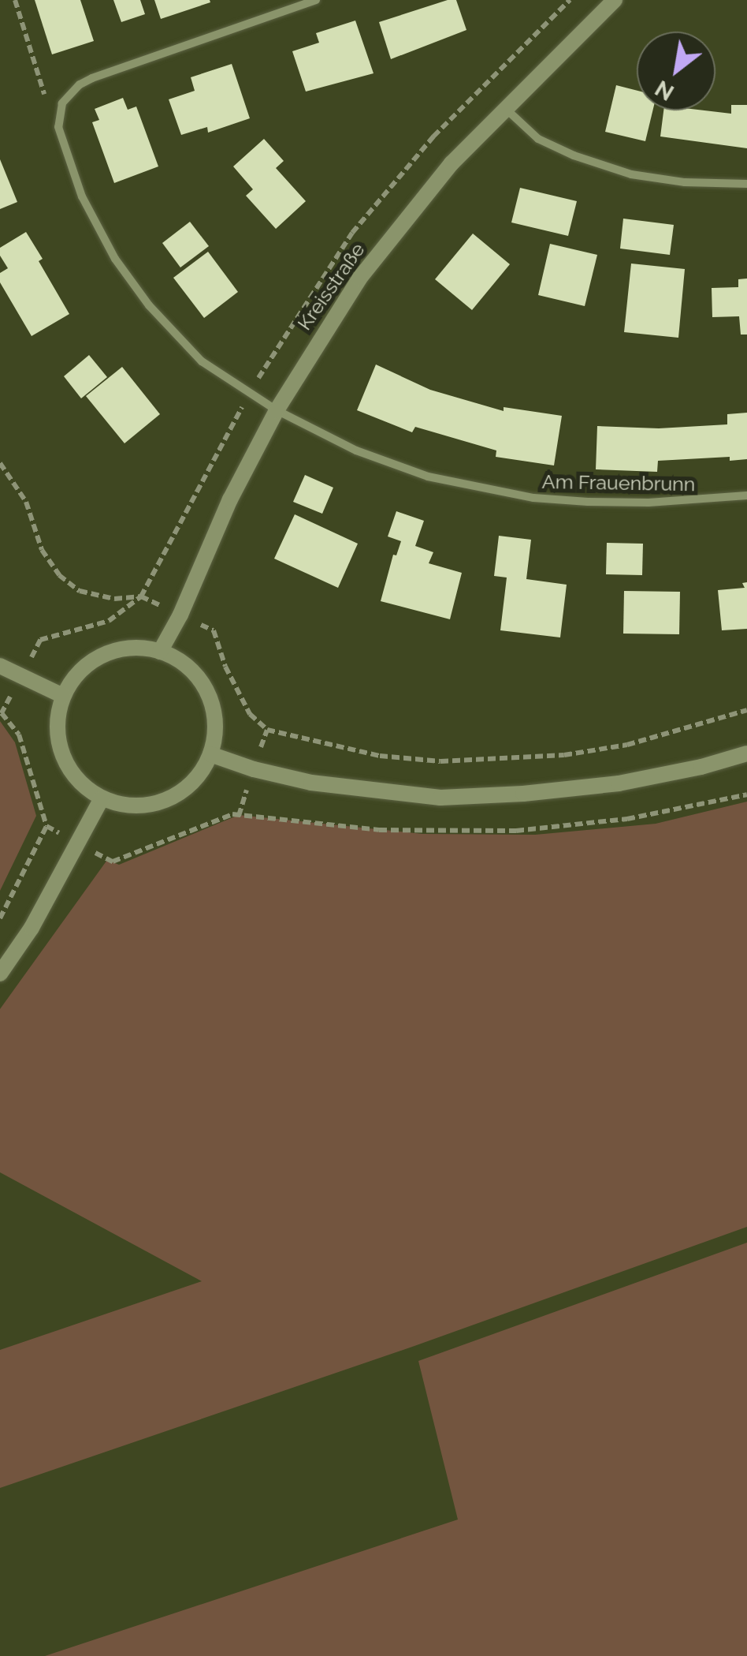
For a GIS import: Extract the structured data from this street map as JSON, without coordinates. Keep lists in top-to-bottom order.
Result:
{
  "streets": {
    "main road": ["Kreisstraße"],
    "street": ["Am Frauenbrunn"]
  },
  "crossings": [
    ["Kreisstraße", "Am Frauenbrunn"]
  ],
  "north": "bottom left"
}
